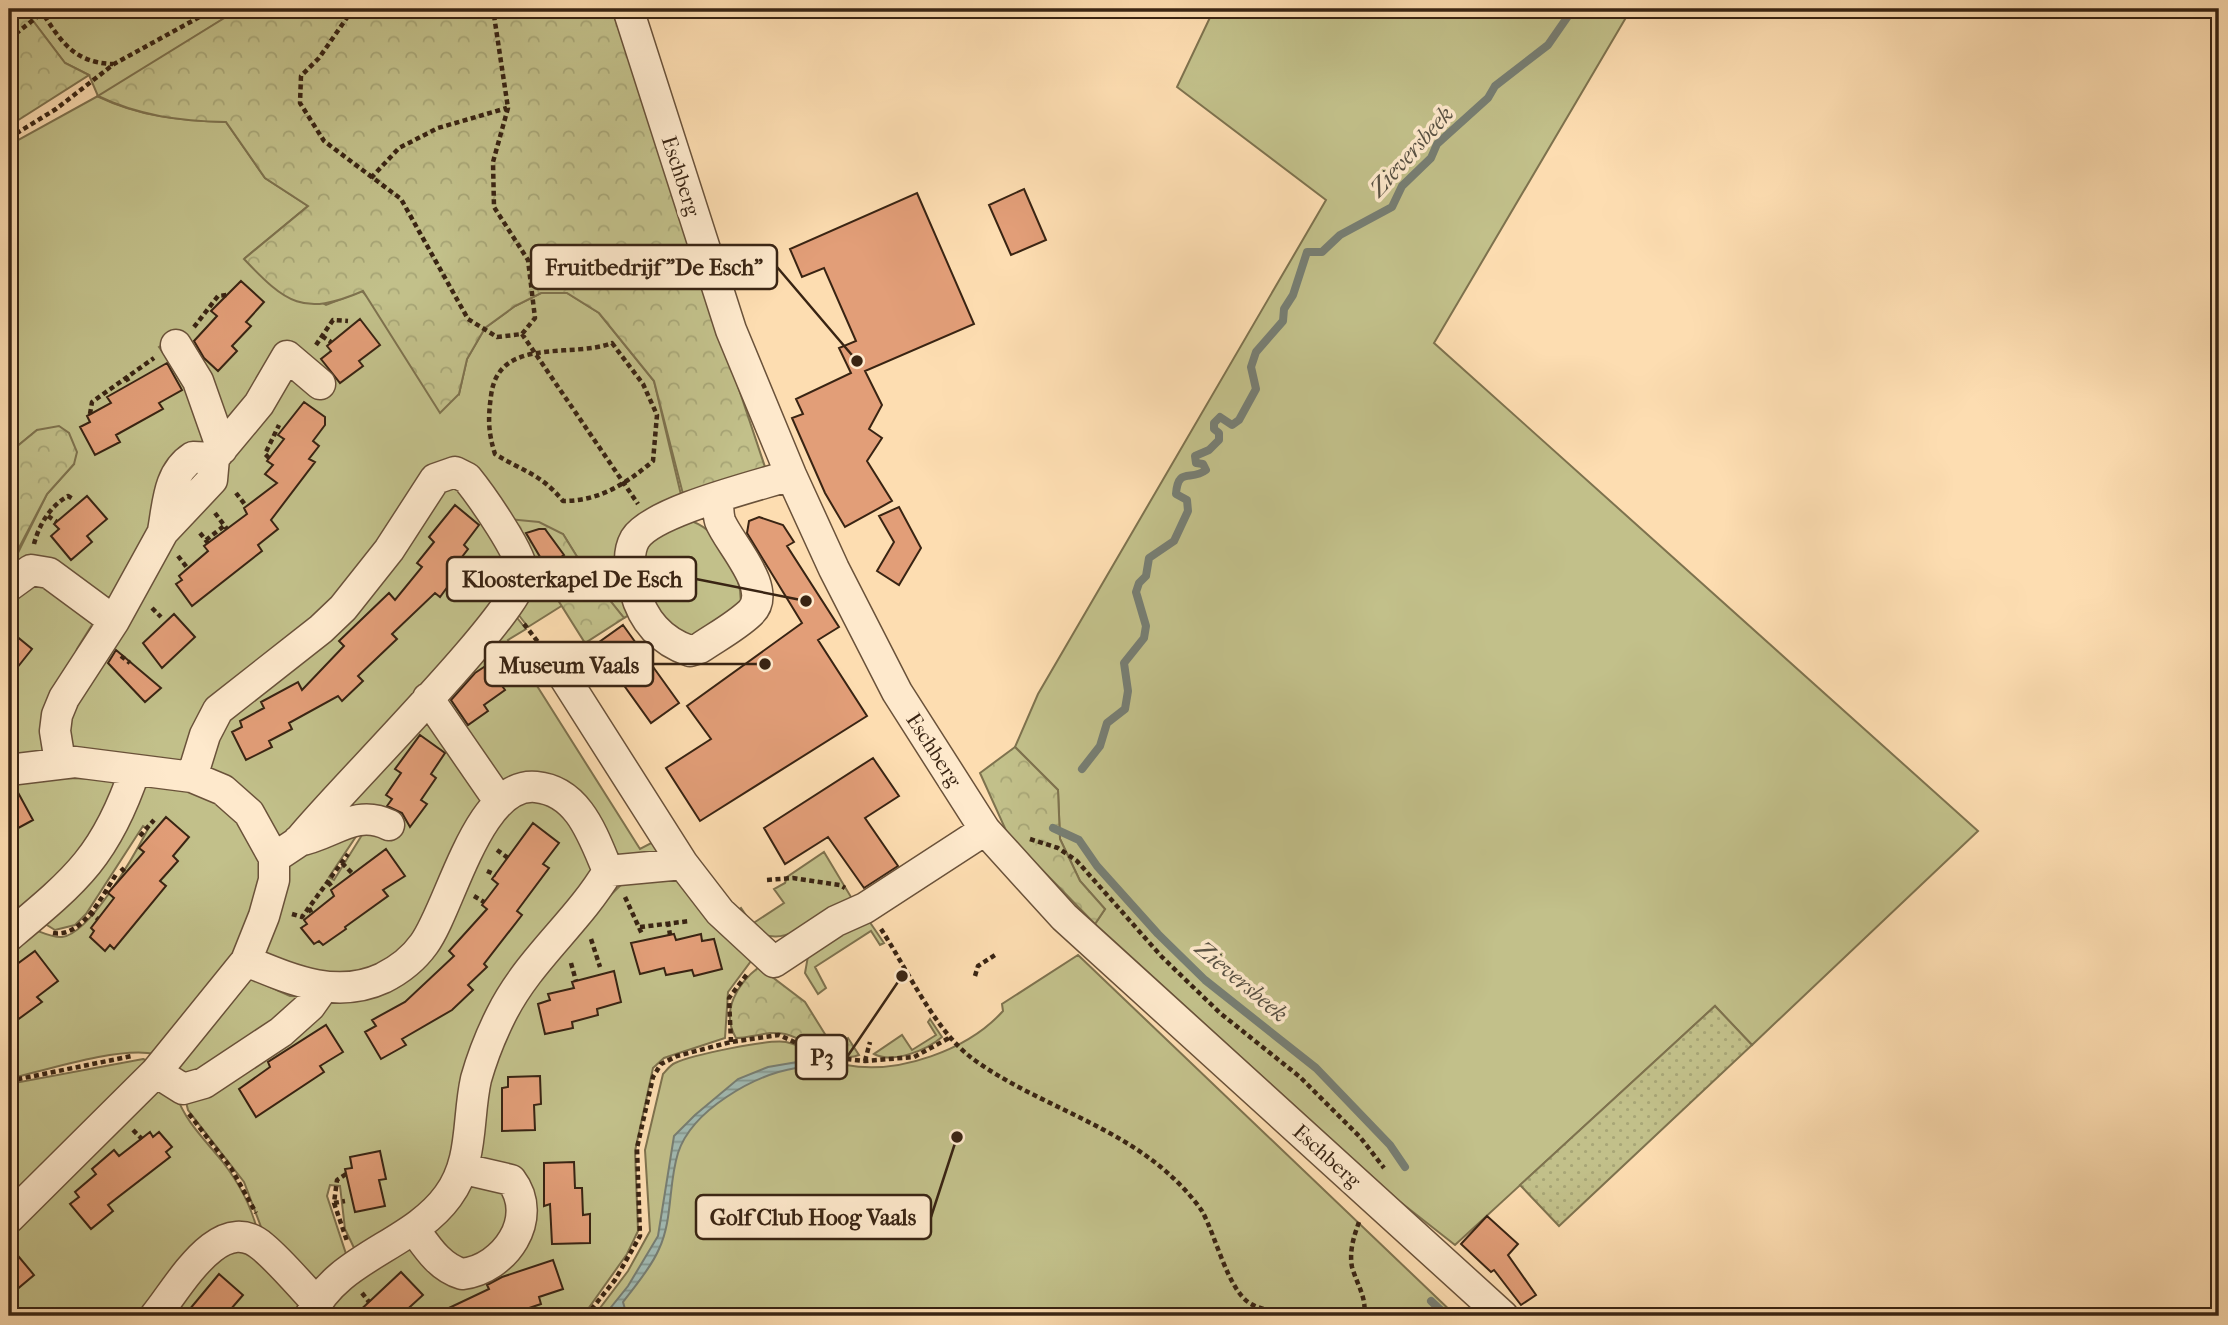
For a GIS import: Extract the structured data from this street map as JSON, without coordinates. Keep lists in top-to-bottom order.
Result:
{
  "streets": {
    "street": ["Eschberg"]
  },
  "water": ["Zieversbeek"],
  "places": [
    "Fruitbedrijf \"De Esch\"",
    "Kloosterkapel De Esch",
    "Museum Vaals",
    "P3",
    "Golf Club Hoog Vaals"
  ]
}
